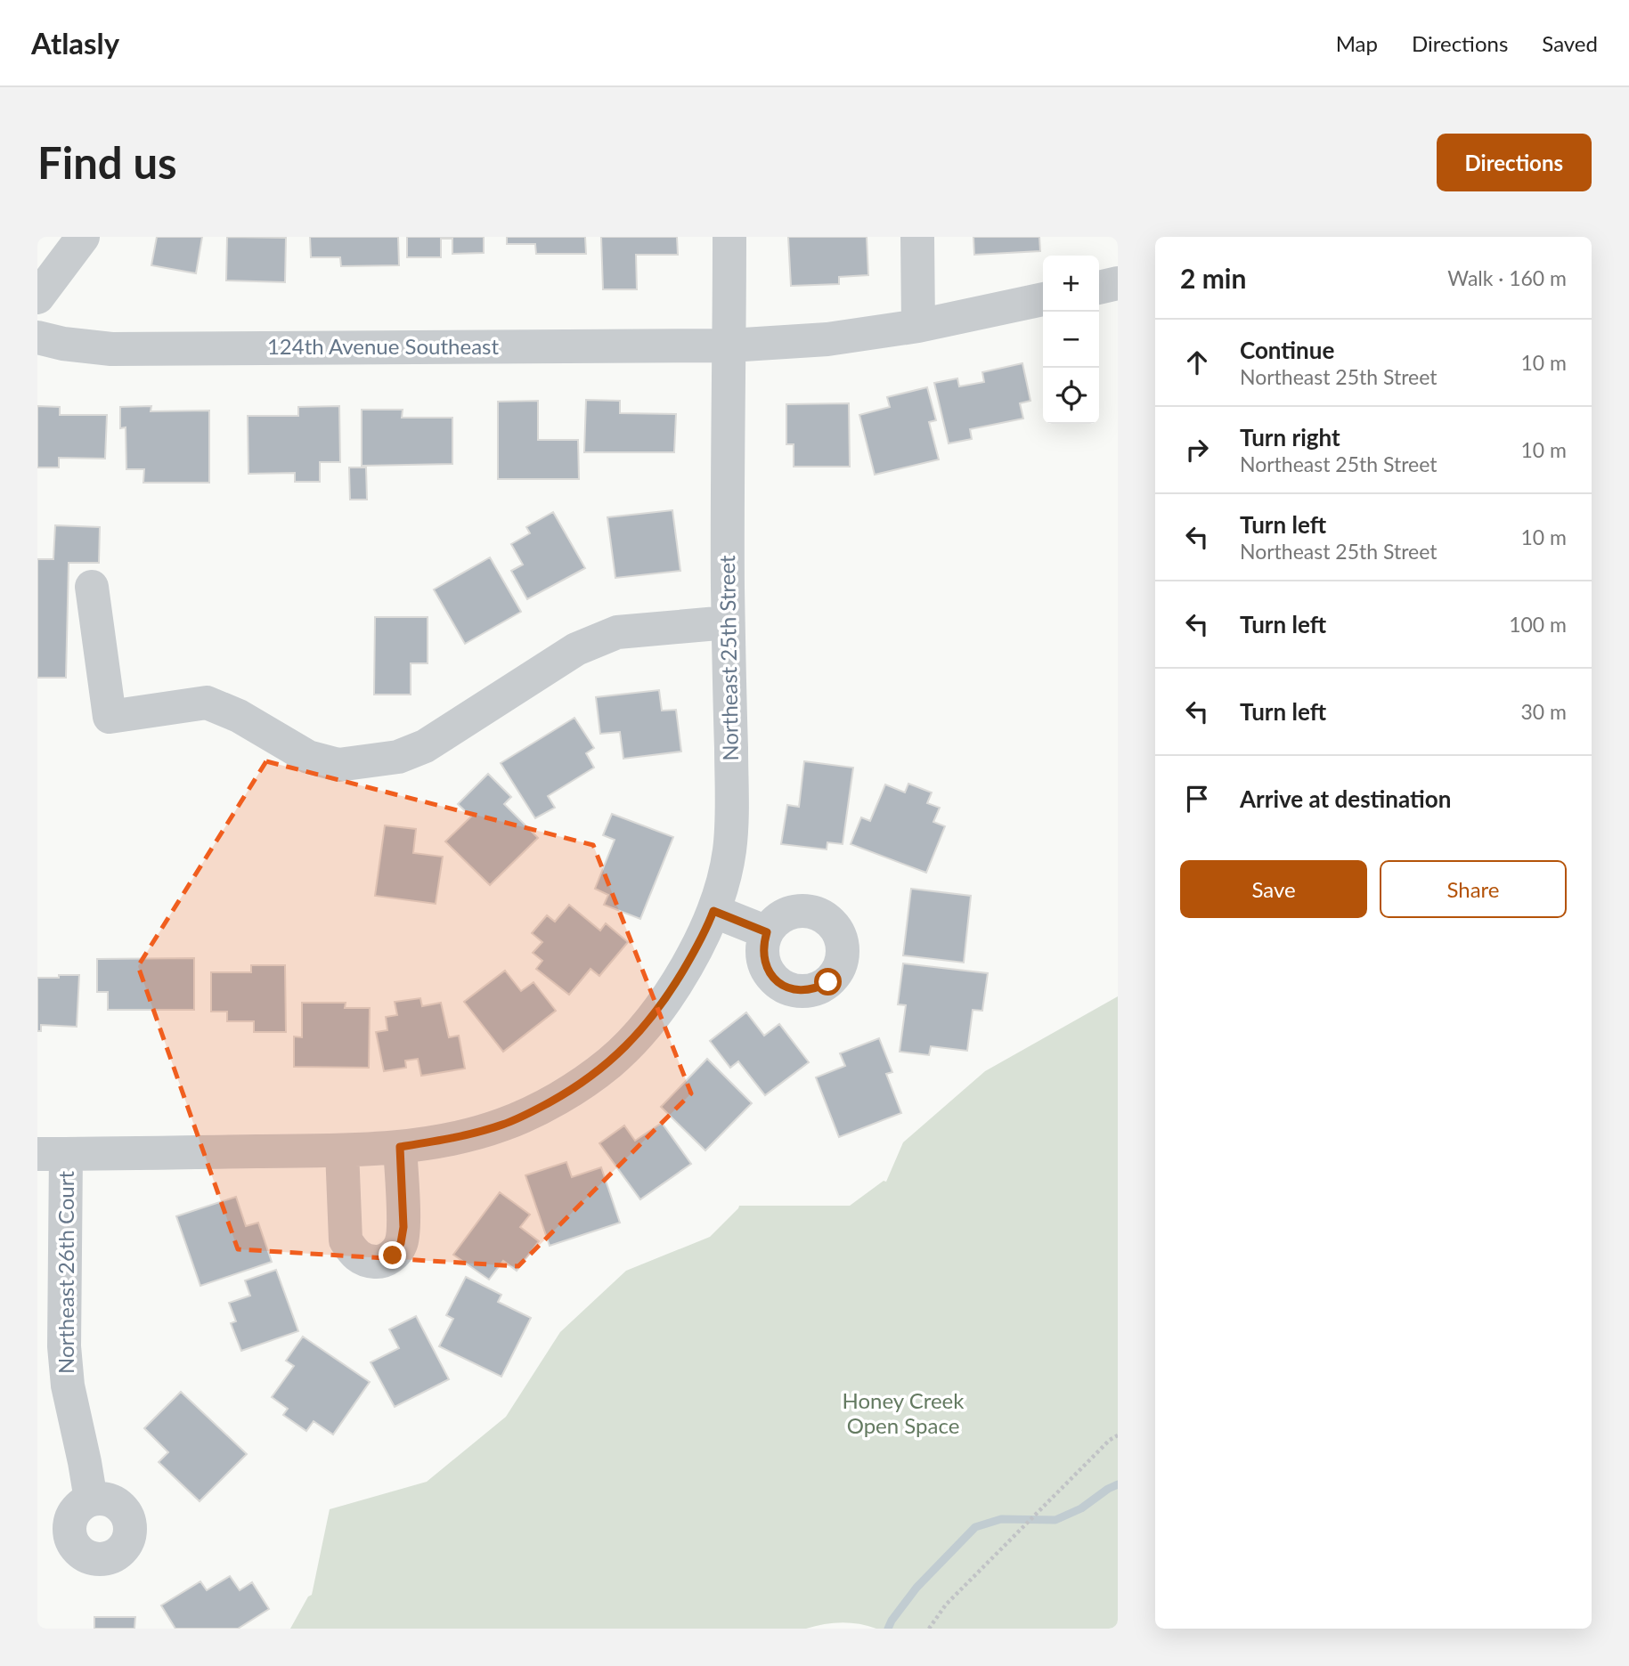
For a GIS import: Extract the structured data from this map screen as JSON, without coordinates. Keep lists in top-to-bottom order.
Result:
{
  "streets": {
    "street": ["124th Avenue Southeast", "Northeast 25th Street", "Northeast 26th Court"]
  },
  "crossings": [
    ["124th Avenue Southeast", "Northeast 25th Street"],
    ["Northeast 25th Street", "Northeast 26th Court"]
  ],
  "parks": ["Honey Creek Open Space"],
  "page": {
    "header": "Atlasly",
    "nav": ["Map", "Directions", "Saved"],
    "buttons": [
      "Directions",
      ["Save", "Share"]
    ],
    "title": "Find us",
    "heading": ["2 min", "Walk · 160 m"],
    "map_buttons": ["+", "−"],
    "list": [
      ["Continue", "Northeast 25th Street", "10 m"],
      ["Turn right", "Northeast 25th Street", "10 m"],
      ["Turn left", "Northeast 25th Street", "10 m"],
      ["Turn left", "100 m"],
      ["Turn left", "30 m"],
      "Arrive at destination"
    ]
  }
}
